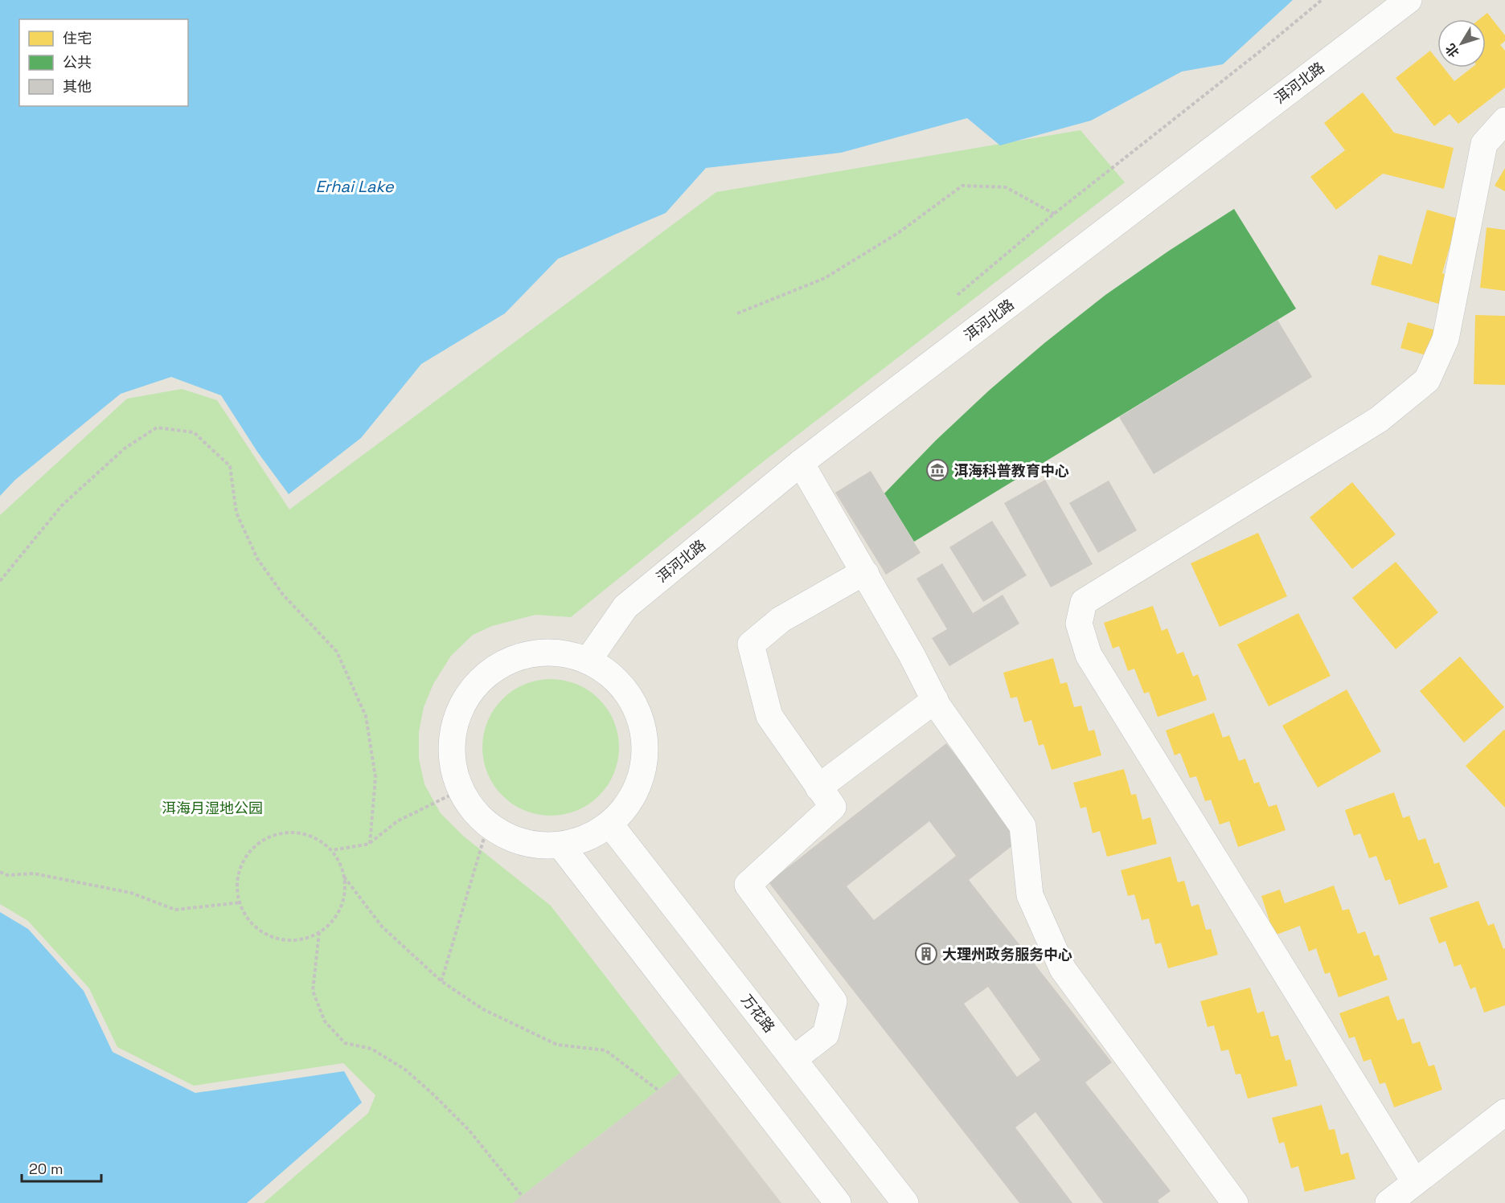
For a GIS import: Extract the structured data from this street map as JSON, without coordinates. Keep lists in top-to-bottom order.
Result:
{
  "streets": {
    "street": ["洱河北路", "万花路"]
  },
  "water": ["Erhai Lake"],
  "parks": ["洱海月湿地公园"],
  "places": {
    "museum": ["洱海科普教育中心"],
    "building": ["大理州政务服务中心"]
  },
  "legend": ["住宅", "公共", "其他"],
  "scale_bar": "20 m",
  "north": "bottom left"
}
